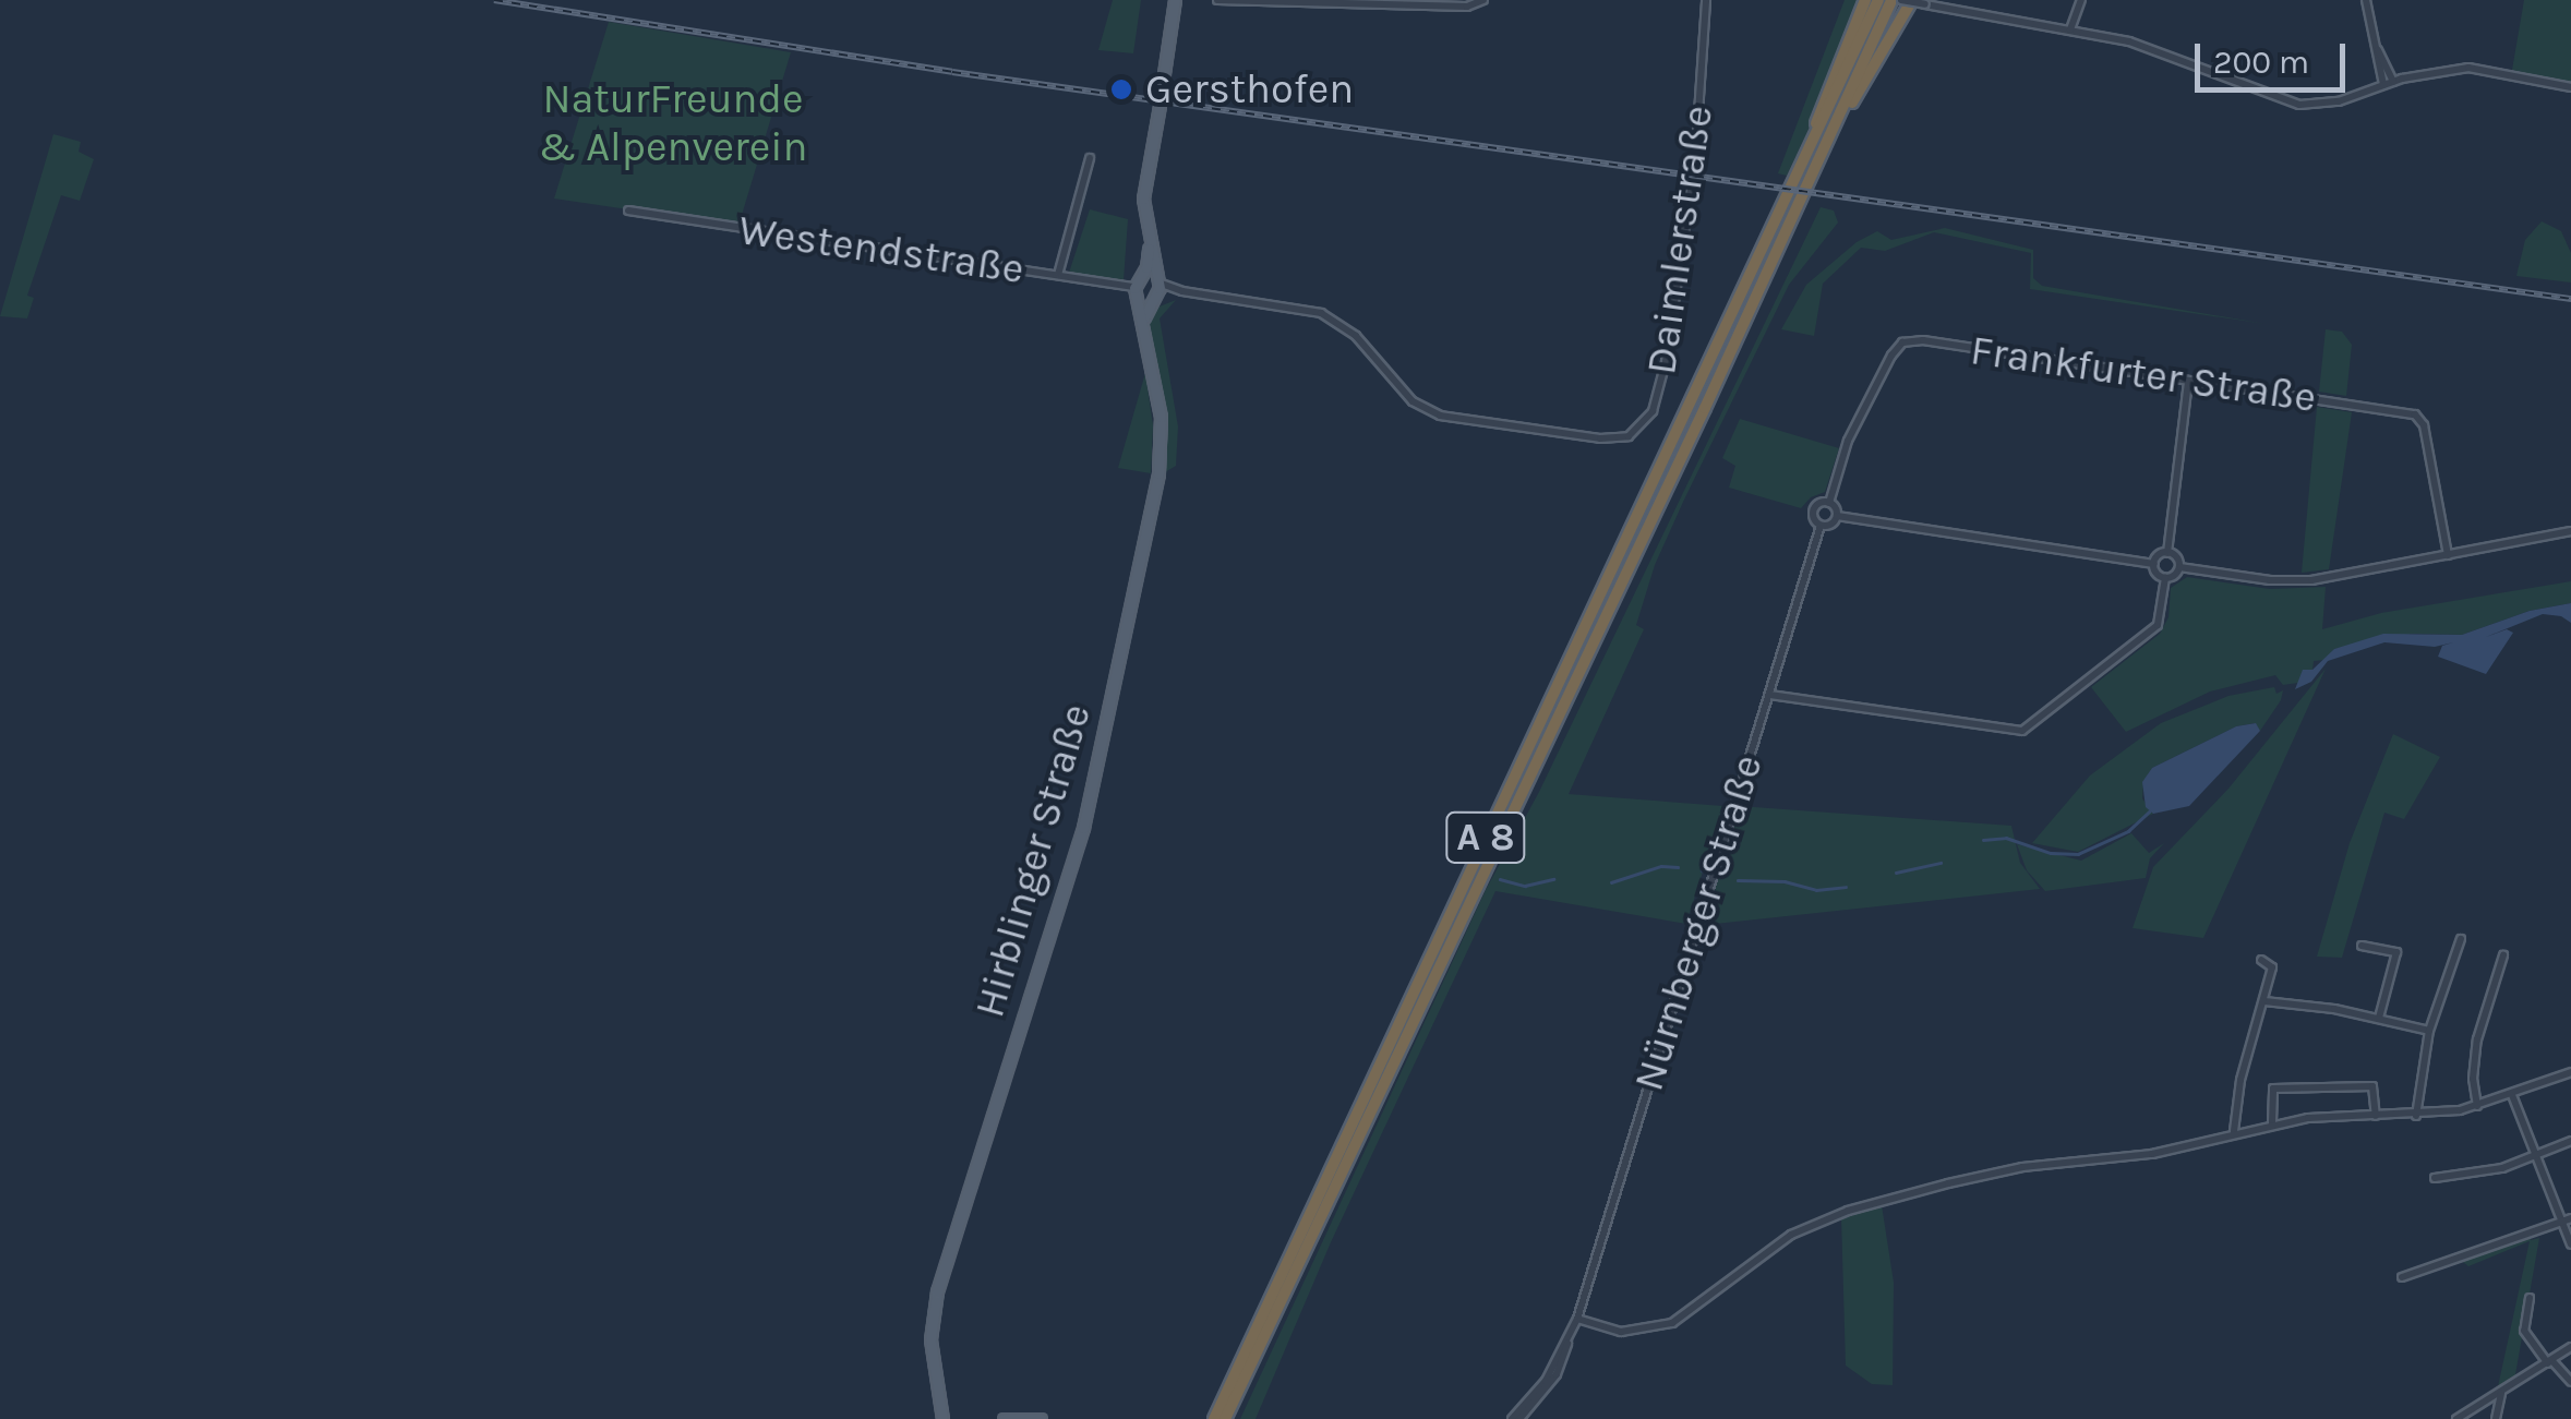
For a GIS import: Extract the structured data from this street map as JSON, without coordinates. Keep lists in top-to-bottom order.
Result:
{
  "streets": {
    "highway": ["A 8"],
    "main road": ["Hirblinger Straße"],
    "street": [
      "Daimlerstraße",
      "Westendstraße",
      "Frankfurter Straße",
      "Nürnberger Straße"
    ]
  },
  "crossings": [
    ["Daimlerstraße", "Westendstraße"],
    ["Daimlerstraße", "Hirblinger Straße"],
    ["Westendstraße", "Hirblinger Straße"],
    ["Frankfurter Straße", "Nürnberger Straße"]
  ],
  "parks": ["NaturFreunde & Alpenverein"],
  "places": ["Gersthofen"],
  "scale_bar": "200 m"
}
